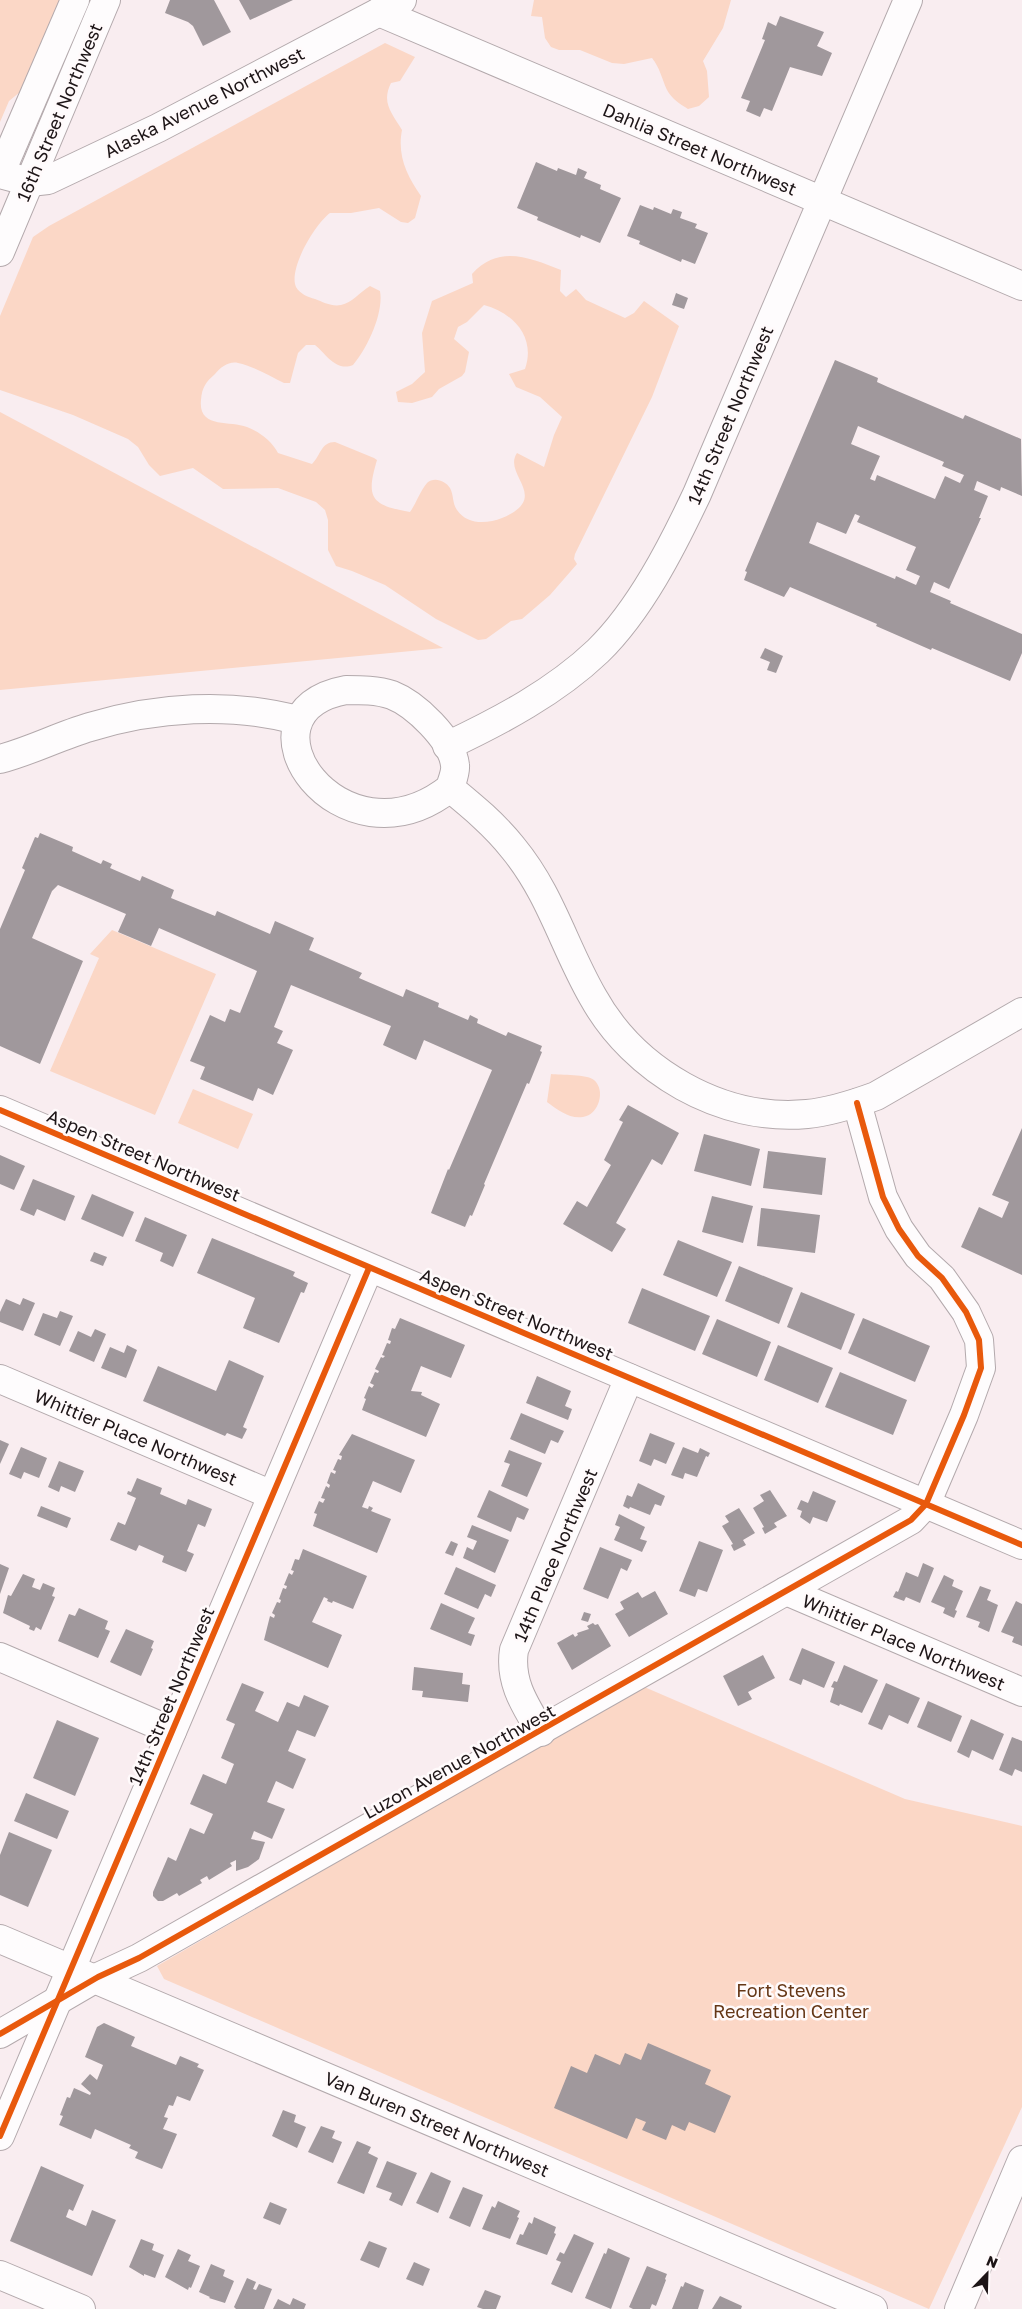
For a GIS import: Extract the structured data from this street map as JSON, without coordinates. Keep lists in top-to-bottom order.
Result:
{
  "streets": {
    "street": [
      "Alaska Avenue Northwest",
      "16th Street Northwest",
      "Dahlia Street Northwest",
      "14th Street Northwest",
      "Aspen Street Northwest",
      "Whittier Place Northwest",
      "14th Place Northwest",
      "Luzon Avenue Northwest",
      "Van Buren Street Northwest"
    ]
  },
  "crossings": [
    ["Alaska Avenue Northwest", "16th Street Northwest"],
    ["Alaska Avenue Northwest", "Dahlia Street Northwest"],
    ["Dahlia Street Northwest", "14th Street Northwest"],
    ["14th Street Northwest", "Aspen Street Northwest"],
    ["14th Street Northwest", "Whittier Place Northwest"],
    ["14th Street Northwest", "Luzon Avenue Northwest"],
    ["14th Street Northwest", "Van Buren Street Northwest"],
    ["Aspen Street Northwest", "14th Place Northwest"],
    ["Aspen Street Northwest", "Luzon Avenue Northwest"],
    ["Whittier Place Northwest", "Luzon Avenue Northwest"],
    ["14th Place Northwest", "Luzon Avenue Northwest"],
    ["Luzon Avenue Northwest", "Van Buren Street Northwest"]
  ],
  "parks": ["Fort Stevens Recreation Center"],
  "north": "top right"
}
